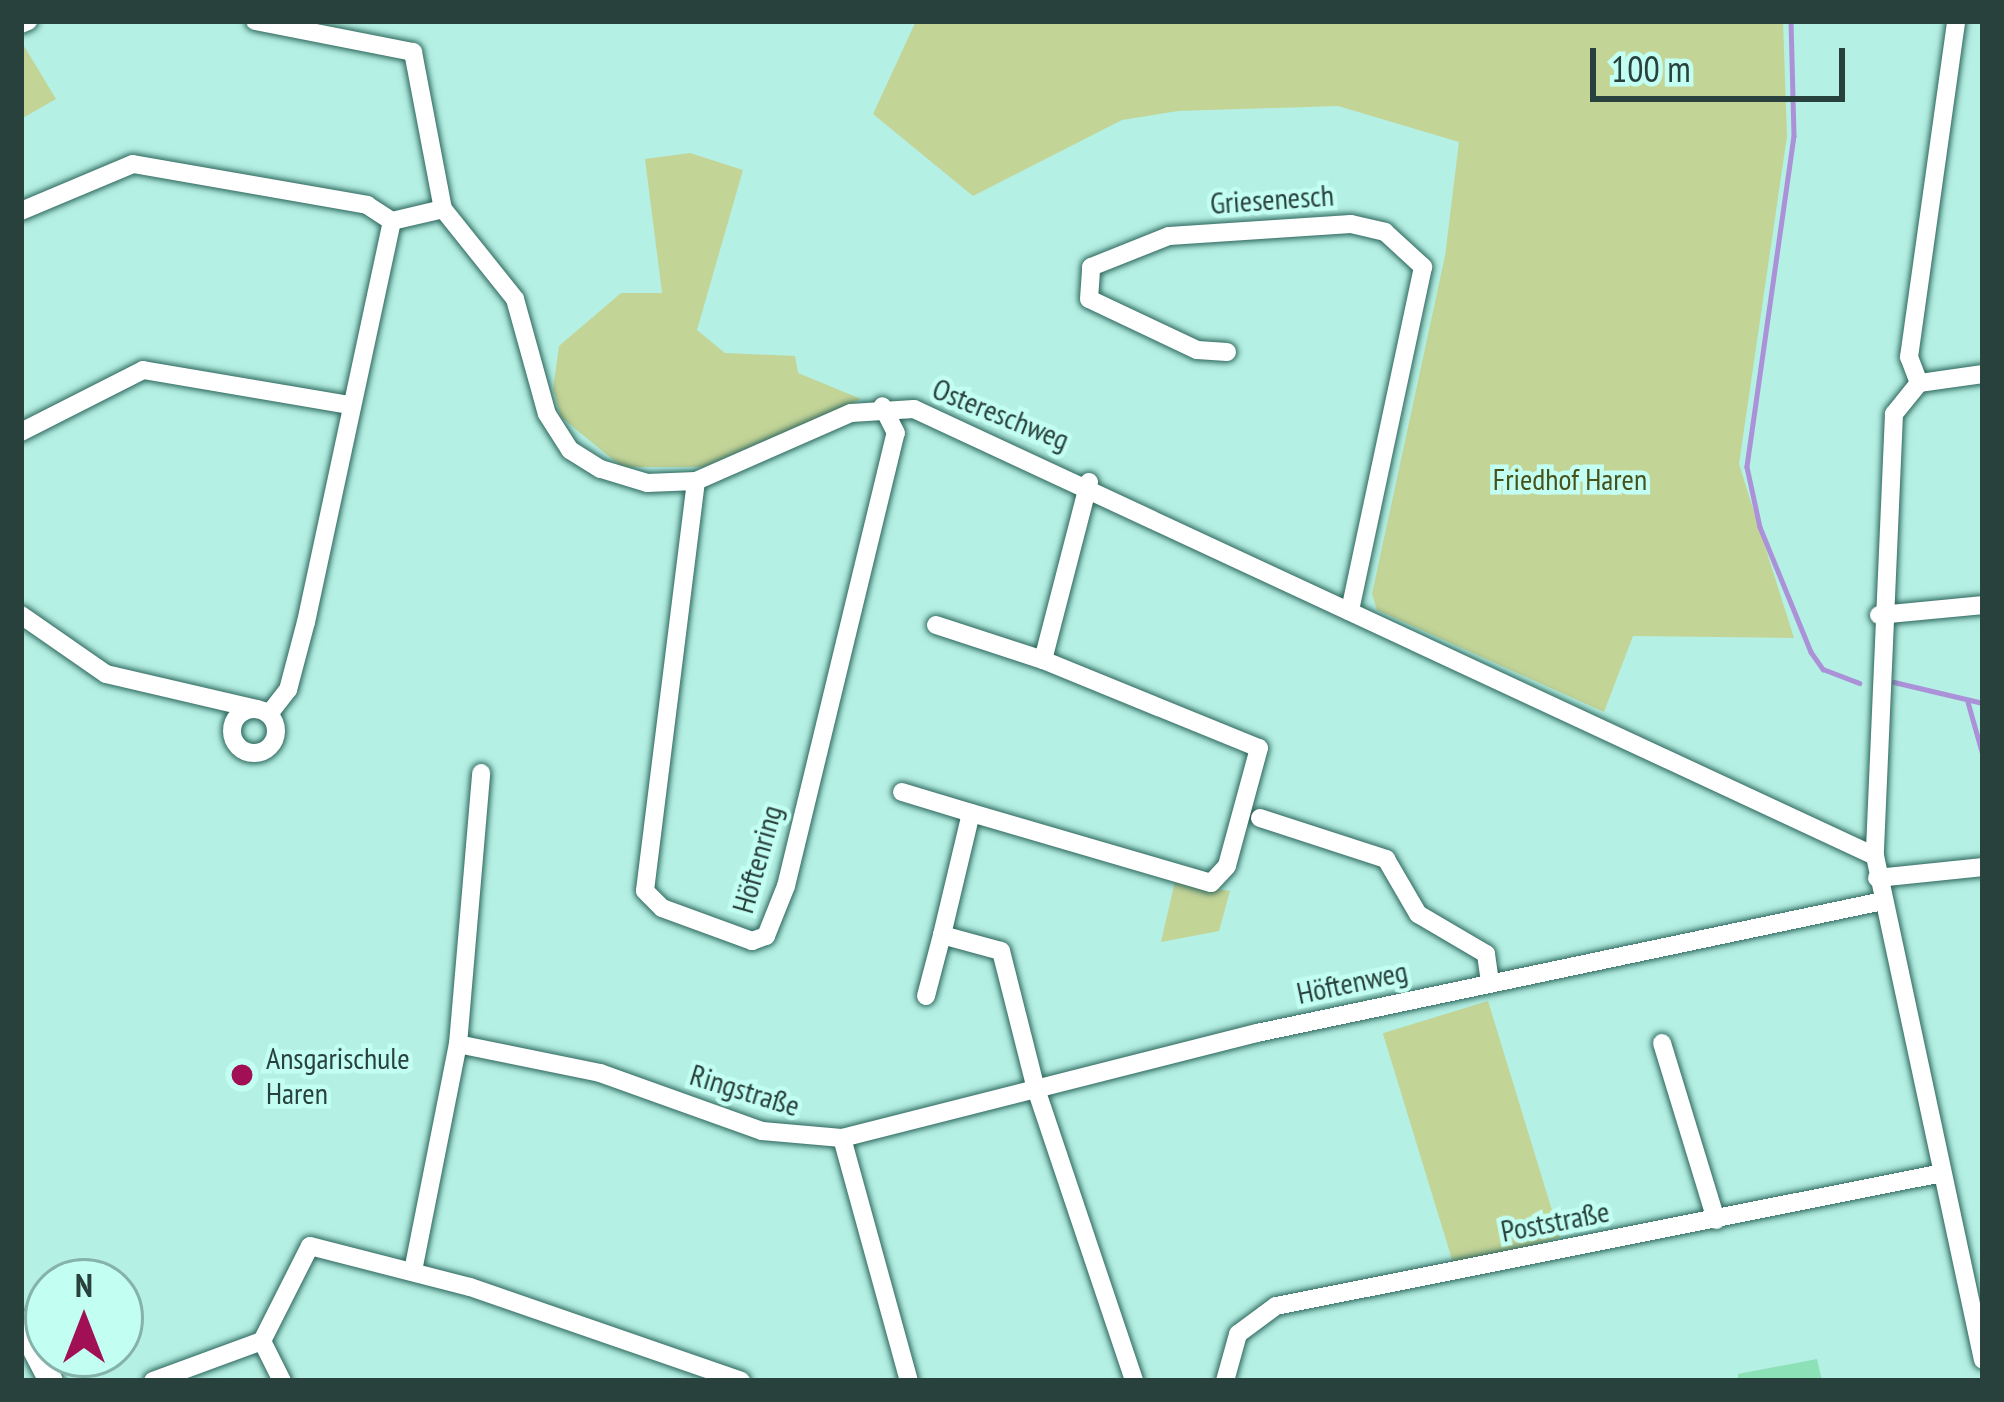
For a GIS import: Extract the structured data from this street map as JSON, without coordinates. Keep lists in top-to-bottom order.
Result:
{
  "streets": {
    "street": [
      "Griesenesch",
      "Ostereschweg",
      "Höftenring",
      "Höftenweg",
      "Ringstraße",
      "Poststraße"
    ]
  },
  "crossings": [
    ["Griesenesch", "Ostereschweg"],
    ["Ostereschweg", "Höftenring"],
    ["Höftenweg", "Ringstraße"]
  ],
  "parks": ["Friedhof Haren"],
  "places": ["Ansgarischule Haren"],
  "scale_bar": "100 m",
  "north": "top"
}
